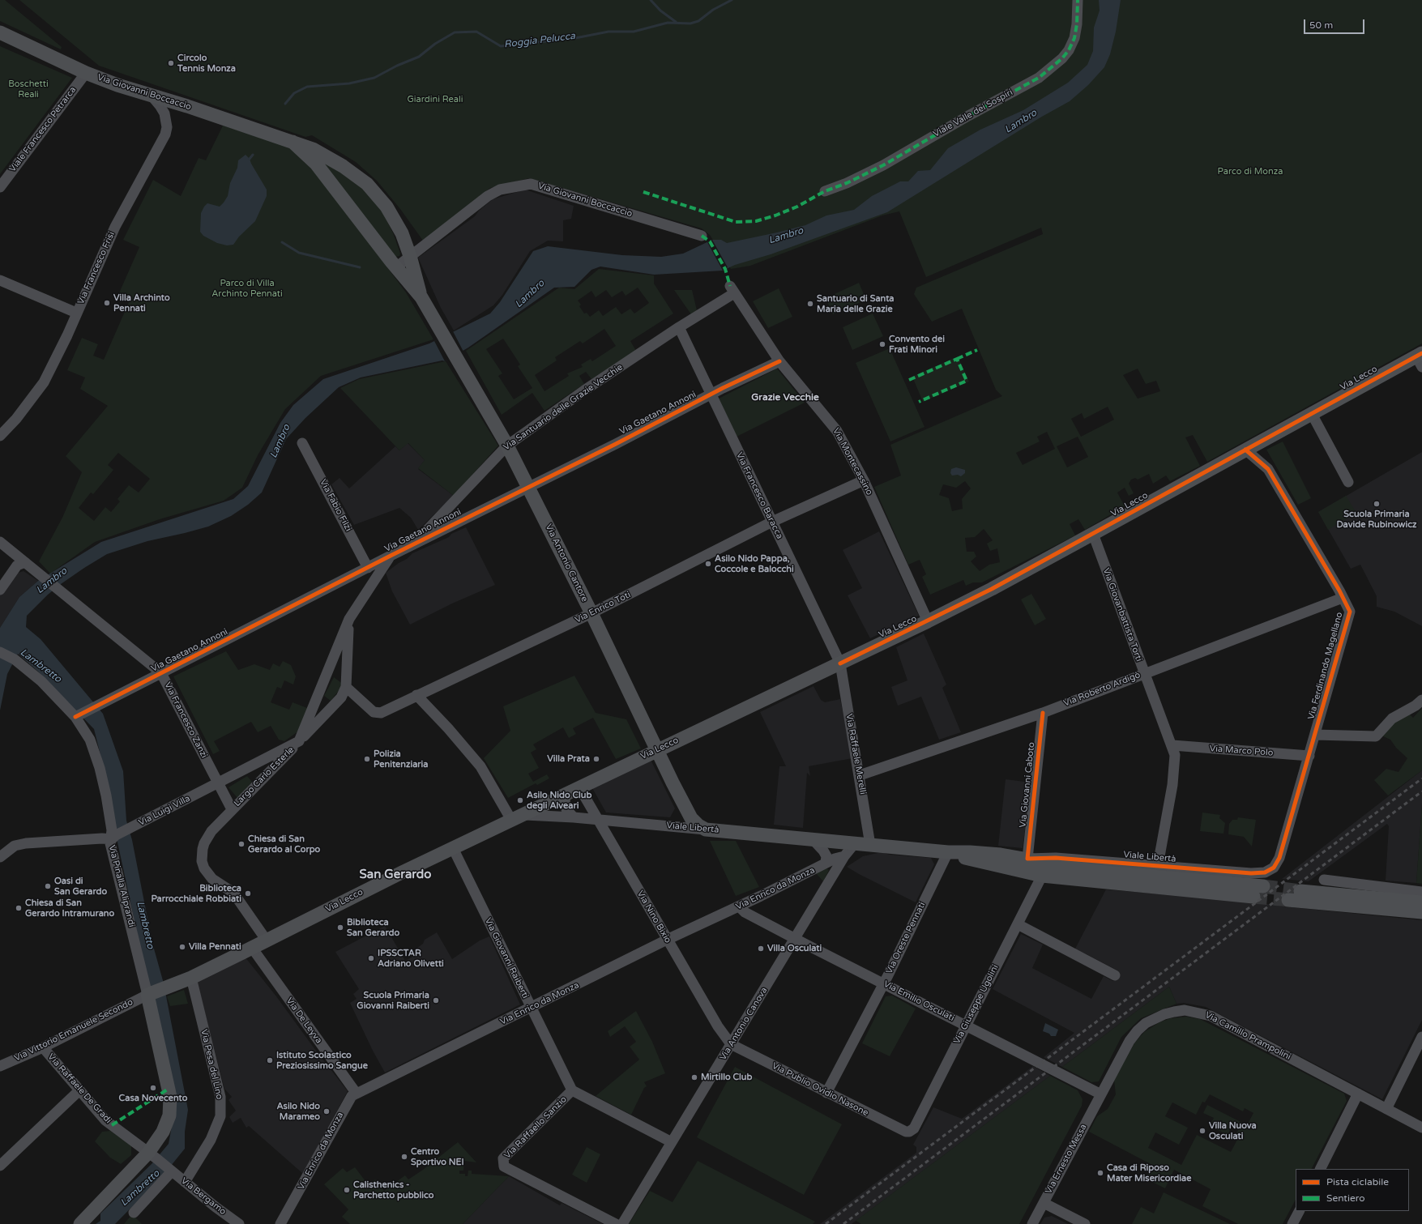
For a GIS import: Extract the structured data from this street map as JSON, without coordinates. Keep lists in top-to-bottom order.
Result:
{
  "streets": {
    "main road": [
      "Via Giovanni Boccaccio",
      "Via Lecco",
      "Via Antonio Cantore",
      "Viale Libertà",
      "Via Pinalla Aliprandi"
    ],
    "street": [
      "Viale Valle dei Sospiri",
      "Viale Francesco Petrarca",
      "Via Francesco Frisi",
      "Via Santuario delle Grazie Vecchie",
      "Via Gaetano Annoni",
      "Via Montecassino",
      "Via Francesco Baracca",
      "Via Fabio Filzi",
      "Via Enrico Toti",
      "Via Giovanbattista Torti",
      "Via Ferdinando Magellano",
      "Via Roberto Ardigò",
      "Via Francesco Zanzi",
      "Via Marco Polo",
      "Via Raffaele Merelli",
      "Largo Carlo Esterle",
      "Via Giovanni Caboto",
      "Via Luigi Villa",
      "Via Enrico da Monza",
      "Via Nino Bixio",
      "Via Oreste Pennati",
      "Via Giovanni Raiberti",
      "Via Emilio Osculati",
      "Via Giuseppe Ugolini",
      "Via De Leyva",
      "Via Antonio Canova",
      "Via Vittorio Emanuele Secondo",
      "Via Camillo Prampolini",
      "Via Pesa del Lino",
      "Via Raffaele De Gradi",
      "Via Publio Ovidio Nasone",
      "Via Raffaello Sanzio",
      "Via Ernesto Messa",
      "Via Bergamo"
    ]
  },
  "crossings": [
    ["Via Giovanni Boccaccio", "Viale Francesco Petrarca"],
    ["Via Giovanni Boccaccio", "Via Francesco Frisi"],
    ["Via Giovanni Boccaccio", "Via Antonio Cantore"],
    ["Via Lecco", "Via Montecassino"],
    ["Via Lecco", "Via Francesco Baracca"],
    ["Via Lecco", "Via Antonio Cantore"],
    ["Via Lecco", "Via Giovanbattista Torti"],
    ["Via Lecco", "Via Ferdinando Magellano"],
    ["Via Lecco", "Via Raffaele Merelli"],
    ["Via Lecco", "Viale Libertà"],
    ["Via Lecco", "Via Pinalla Aliprandi"],
    ["Via Lecco", "Via Nino Bixio"],
    ["Via Lecco", "Via Giovanni Raiberti"],
    ["Via Lecco", "Via De Leyva"],
    ["Via Lecco", "Via Vittorio Emanuele Secondo"],
    ["Via Lecco", "Via Pesa del Lino"],
    ["Via Santuario delle Grazie Vecchie", "Via Gaetano Annoni"],
    ["Via Santuario delle Grazie Vecchie", "Via Montecassino"],
    ["Via Santuario delle Grazie Vecchie", "Via Francesco Baracca"],
    ["Via Santuario delle Grazie Vecchie", "Via Antonio Cantore"],
    ["Via Gaetano Annoni", "Via Montecassino"],
    ["Via Gaetano Annoni", "Via Francesco Baracca"],
    ["Via Gaetano Annoni", "Via Fabio Filzi"],
    ["Via Gaetano Annoni", "Via Antonio Cantore"],
    ["Via Gaetano Annoni", "Via Francesco Zanzi"],
    ["Via Gaetano Annoni", "Largo Carlo Esterle"],
    ["Via Gaetano Annoni", "Via Pinalla Aliprandi"],
    ["Via Montecassino", "Via Enrico Toti"],
    ["Via Francesco Baracca", "Via Enrico Toti"],
    ["Via Francesco Baracca", "Via Raffaele Merelli"],
    ["Via Antonio Cantore", "Via Enrico Toti"],
    ["Via Antonio Cantore", "Viale Libertà"],
    ["Via Enrico Toti", "Largo Carlo Esterle"],
    ["Via Giovanbattista Torti", "Via Roberto Ardigò"],
    ["Via Giovanbattista Torti", "Via Marco Polo"],
    ["Via Giovanbattista Torti", "Viale Libertà"],
    ["Via Ferdinando Magellano", "Via Roberto Ardigò"],
    ["Via Ferdinando Magellano", "Via Marco Polo"],
    ["Via Ferdinando Magellano", "Viale Libertà"],
    ["Via Roberto Ardigò", "Via Raffaele Merelli"],
    ["Via Roberto Ardigò", "Via Giovanni Caboto"],
    ["Via Francesco Zanzi", "Largo Carlo Esterle"],
    ["Via Francesco Zanzi", "Via Luigi Villa"],
    ["Via Raffaele Merelli", "Viale Libertà"],
    ["Largo Carlo Esterle", "Via Luigi Villa"],
    ["Via Giovanni Caboto", "Viale Libertà"],
    ["Via Luigi Villa", "Via Pinalla Aliprandi"],
    ["Viale Libertà", "Via Nino Bixio"],
    ["Viale Libertà", "Via Oreste Pennati"],
    ["Viale Libertà", "Via Giuseppe Ugolini"],
    ["Via Pinalla Aliprandi", "Via Vittorio Emanuele Secondo"],
    ["Via Pinalla Aliprandi", "Via Raffaele De Gradi"],
    ["Via Enrico da Monza", "Via Nino Bixio"],
    ["Via Enrico da Monza", "Via Giovanni Raiberti"],
    ["Via Enrico da Monza", "Via Emilio Osculati"],
    ["Via Enrico da Monza", "Via De Leyva"],
    ["Via Enrico da Monza", "Via Antonio Canova"],
    ["Via Nino Bixio", "Via Antonio Canova"],
    ["Via Nino Bixio", "Via Publio Ovidio Nasone"],
    ["Via Oreste Pennati", "Via Emilio Osculati"],
    ["Via Oreste Pennati", "Via Publio Ovidio Nasone"],
    ["Via Giovanni Raiberti", "Via Raffaello Sanzio"],
    ["Via Emilio Osculati", "Via Giuseppe Ugolini"],
    ["Via Emilio Osculati", "Via Antonio Canova"],
    ["Via Emilio Osculati", "Via Camillo Prampolini"],
    ["Via Emilio Osculati", "Via Ernesto Messa"],
    ["Via Giuseppe Ugolini", "Via Publio Ovidio Nasone"],
    ["Via Antonio Canova", "Via Publio Ovidio Nasone"],
    ["Via Vittorio Emanuele Secondo", "Via Raffaele De Gradi"],
    ["Via Camillo Prampolini", "Via Ernesto Messa"],
    ["Via Pesa del Lino", "Via Bergamo"],
    ["Via Raffaele De Gradi", "Via Bergamo"]
  ],
  "districts": ["Grazie Vecchie", "San Gerardo"],
  "water": ["Roggia Pelucca", "Lambro", "Lambretto"],
  "parks": [
    "Boschetti Reali",
    "Giardini Reali",
    "Parco di Monza",
    "Parco di Villa Archinto Pennati"
  ],
  "places": [
    "Circolo Tennis Monza",
    "Villa Archinto Pennati",
    "Santuario di Santa Maria delle Grazie",
    "Convento dei Frati Minori",
    "Scuola Primaria Davide Rubinowicz",
    "Asilo Nido Pappa, Coccole e Balocchi",
    "Polizia Penitenziaria",
    "Villa Prata",
    "Asilo Nido Club degli Alveari",
    "Chiesa di San Gerardo al Corpo",
    "Oasi di San Gerardo",
    "Biblioteca Parrocchiale Robbiati",
    "Chiesa di San Gerardo Intramurano",
    "Biblioteca San Gerardo",
    "Villa Pennati",
    "Villa Osculati",
    "IPSSCTAR Adriano Olivetti",
    "Scuola Primaria Giovanni Raiberti",
    "Istituto Scolastico Preziosissimo Sangue",
    "Mirtillo Club",
    "Casa Novecento",
    "Asilo Nido Marameo",
    "Villa Nuova Osculati",
    "Centro Sportivo NEI",
    "Casa di Riposo Mater Misericordiae",
    "Calisthenics - Parchetto pubblico"
  ],
  "legend": ["Pista ciclabile", "Sentiero"],
  "scale_bar": "50 m"
}
